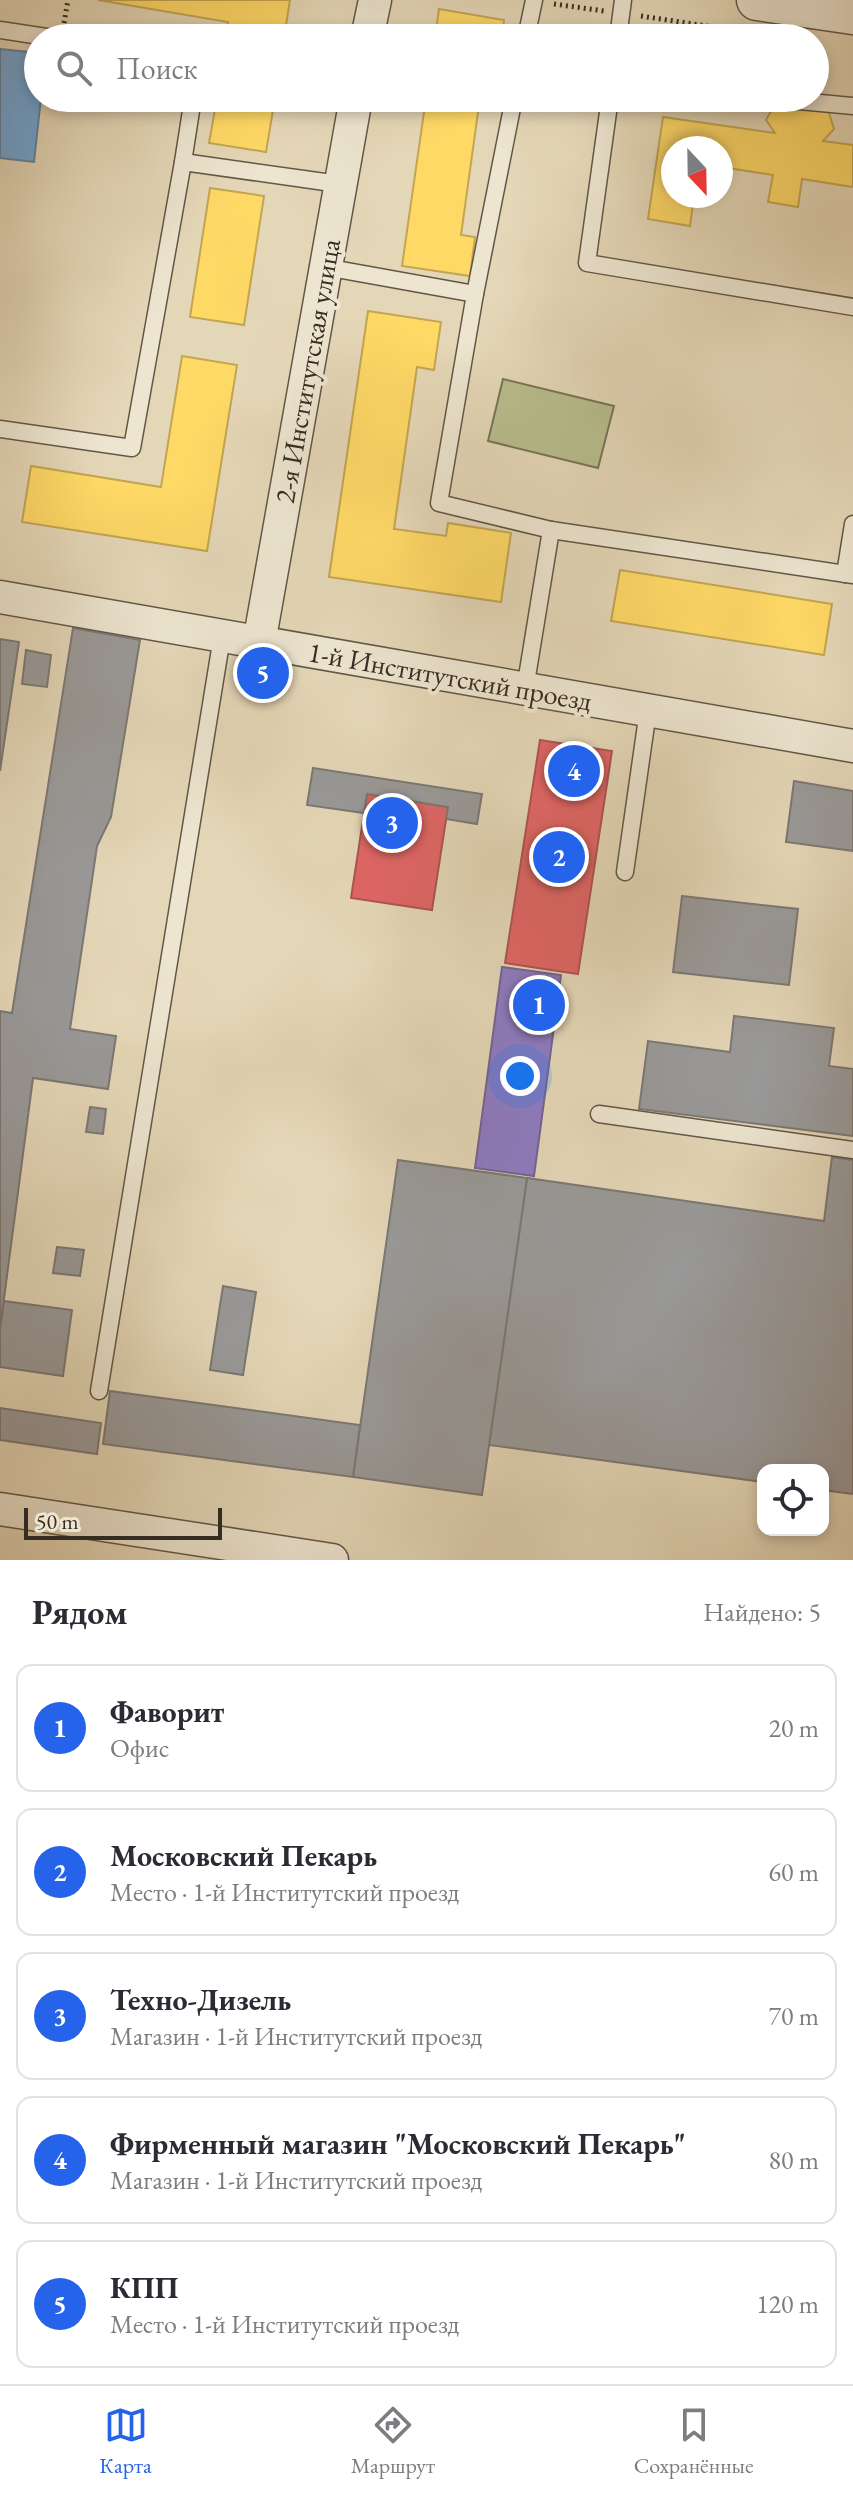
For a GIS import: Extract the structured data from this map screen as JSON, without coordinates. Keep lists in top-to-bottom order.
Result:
{
  "streets": {
    "street": ["2-я Институтская улица", "1-й Институтский проезд"]
  },
  "crossings": [
    ["2-я Институтская улица", "1-й Институтский проезд"]
  ],
  "scale_bar": "50 m",
  "north": "bottom",
  "page": {
    "search": "Поиск",
    "pins": [
      "5",
      "4",
      "3",
      "2",
      "1"
    ],
    "scale": "50 m",
    "heading": ["Рядом", "Найдено: 5"],
    "list": [
      {
        "mark": "1",
        "name": "Фаворит",
        "note": "Офис",
        "value": "20 m"
      },
      {
        "mark": "2",
        "name": "Московский Пекарь",
        "note": "Место · 1-й Институтский проезд",
        "value": "60 m"
      },
      {
        "mark": "3",
        "name": "Техно-Дизель",
        "note": "Магазин · 1-й Институтский проезд",
        "value": "70 m"
      },
      {
        "mark": "4",
        "name": "Фирменный магазин \"Московский Пекарь\"",
        "note": "Магазин · 1-й Институтский проезд",
        "value": "80 m"
      },
      {
        "mark": "5",
        "name": "КПП",
        "note": "Место · 1-й Институтский проезд",
        "value": "120 m"
      }
    ],
    "nav": ["Карта", "Маршрут", "Сохранённые"]
  }
}
